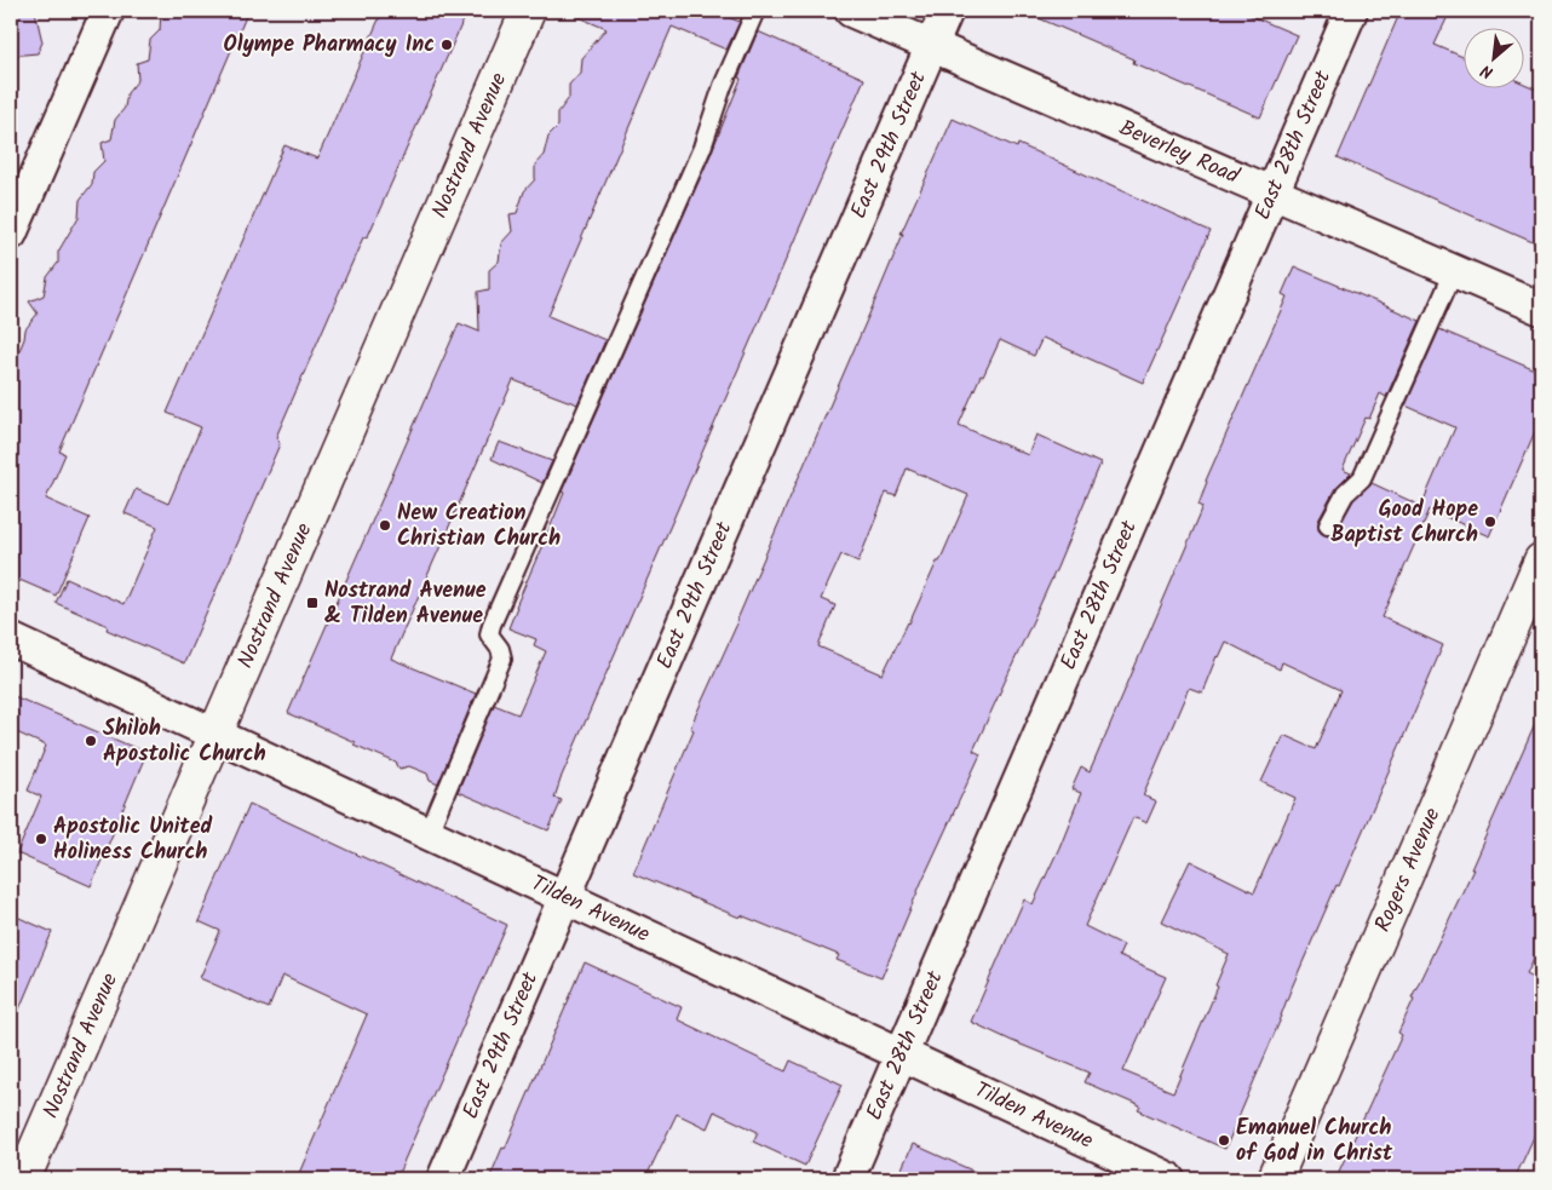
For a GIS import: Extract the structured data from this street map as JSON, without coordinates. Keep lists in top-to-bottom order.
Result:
{
  "streets": {
    "main road": ["Nostrand Avenue", "Rogers Avenue"],
    "street": [
      "East 29th Street",
      "East 28th Street",
      "Beverley Road",
      "Tilden Avenue"
    ]
  },
  "crossings": [
    ["Nostrand Avenue", "Tilden Avenue"],
    ["East 29th Street", "Beverley Road"],
    ["East 29th Street", "Tilden Avenue"],
    ["East 28th Street", "Beverley Road"],
    ["East 28th Street", "Tilden Avenue"]
  ],
  "places": {
    "other": [
      "Olympe Pharmacy Inc",
      "Good Hope Baptist Church",
      "New Creation Christian Church",
      "Shiloh Apostolic Church",
      "Apostolic United Holiness Church",
      "Emanuel Church of God in Christ"
    ],
    "transit": ["Nostrand Avenue & Tilden Avenue"]
  },
  "north": "bottom left"
}
